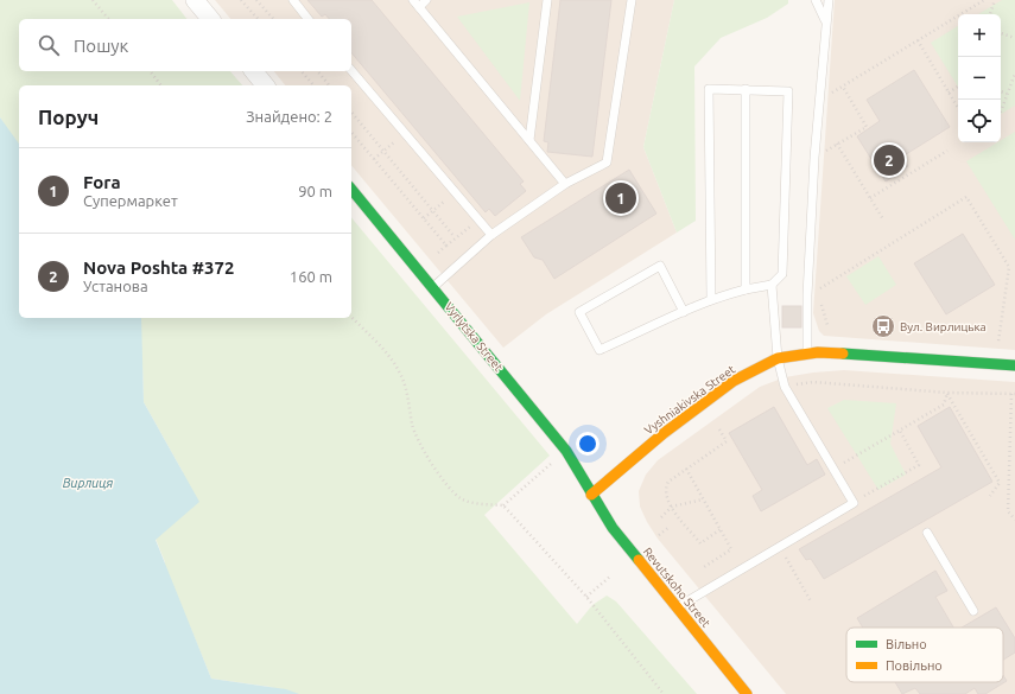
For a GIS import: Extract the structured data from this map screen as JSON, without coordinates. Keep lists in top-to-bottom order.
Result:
{
  "streets": {
    "street": ["Vyrlytska Street", "Vyshniakivska Street", "Revutskoho Street"]
  },
  "crossings": [
    ["Vyrlytska Street", "Vyshniakivska Street"],
    ["Vyrlytska Street", "Revutskoho Street"],
    ["Vyshniakivska Street", "Revutskoho Street"]
  ],
  "water": ["Вирлиця"],
  "places": {
    "bus stop": ["Вул. Вирлицька"]
  },
  "legend": ["Вільно", "Повільно"],
  "page": {
    "map_buttons": ["+", "−"],
    "search": "Пошук",
    "heading": ["Поруч", "Знайдено: 2"],
    "pins": ["2", "1"],
    "list": [
      {
        "mark": "1",
        "name": "Fora",
        "note": "Супермаркет",
        "value": "90 m"
      },
      {
        "mark": "2",
        "name": "Nova Poshta #372",
        "note": "Установа",
        "value": "160 m"
      }
    ]
  }
}
